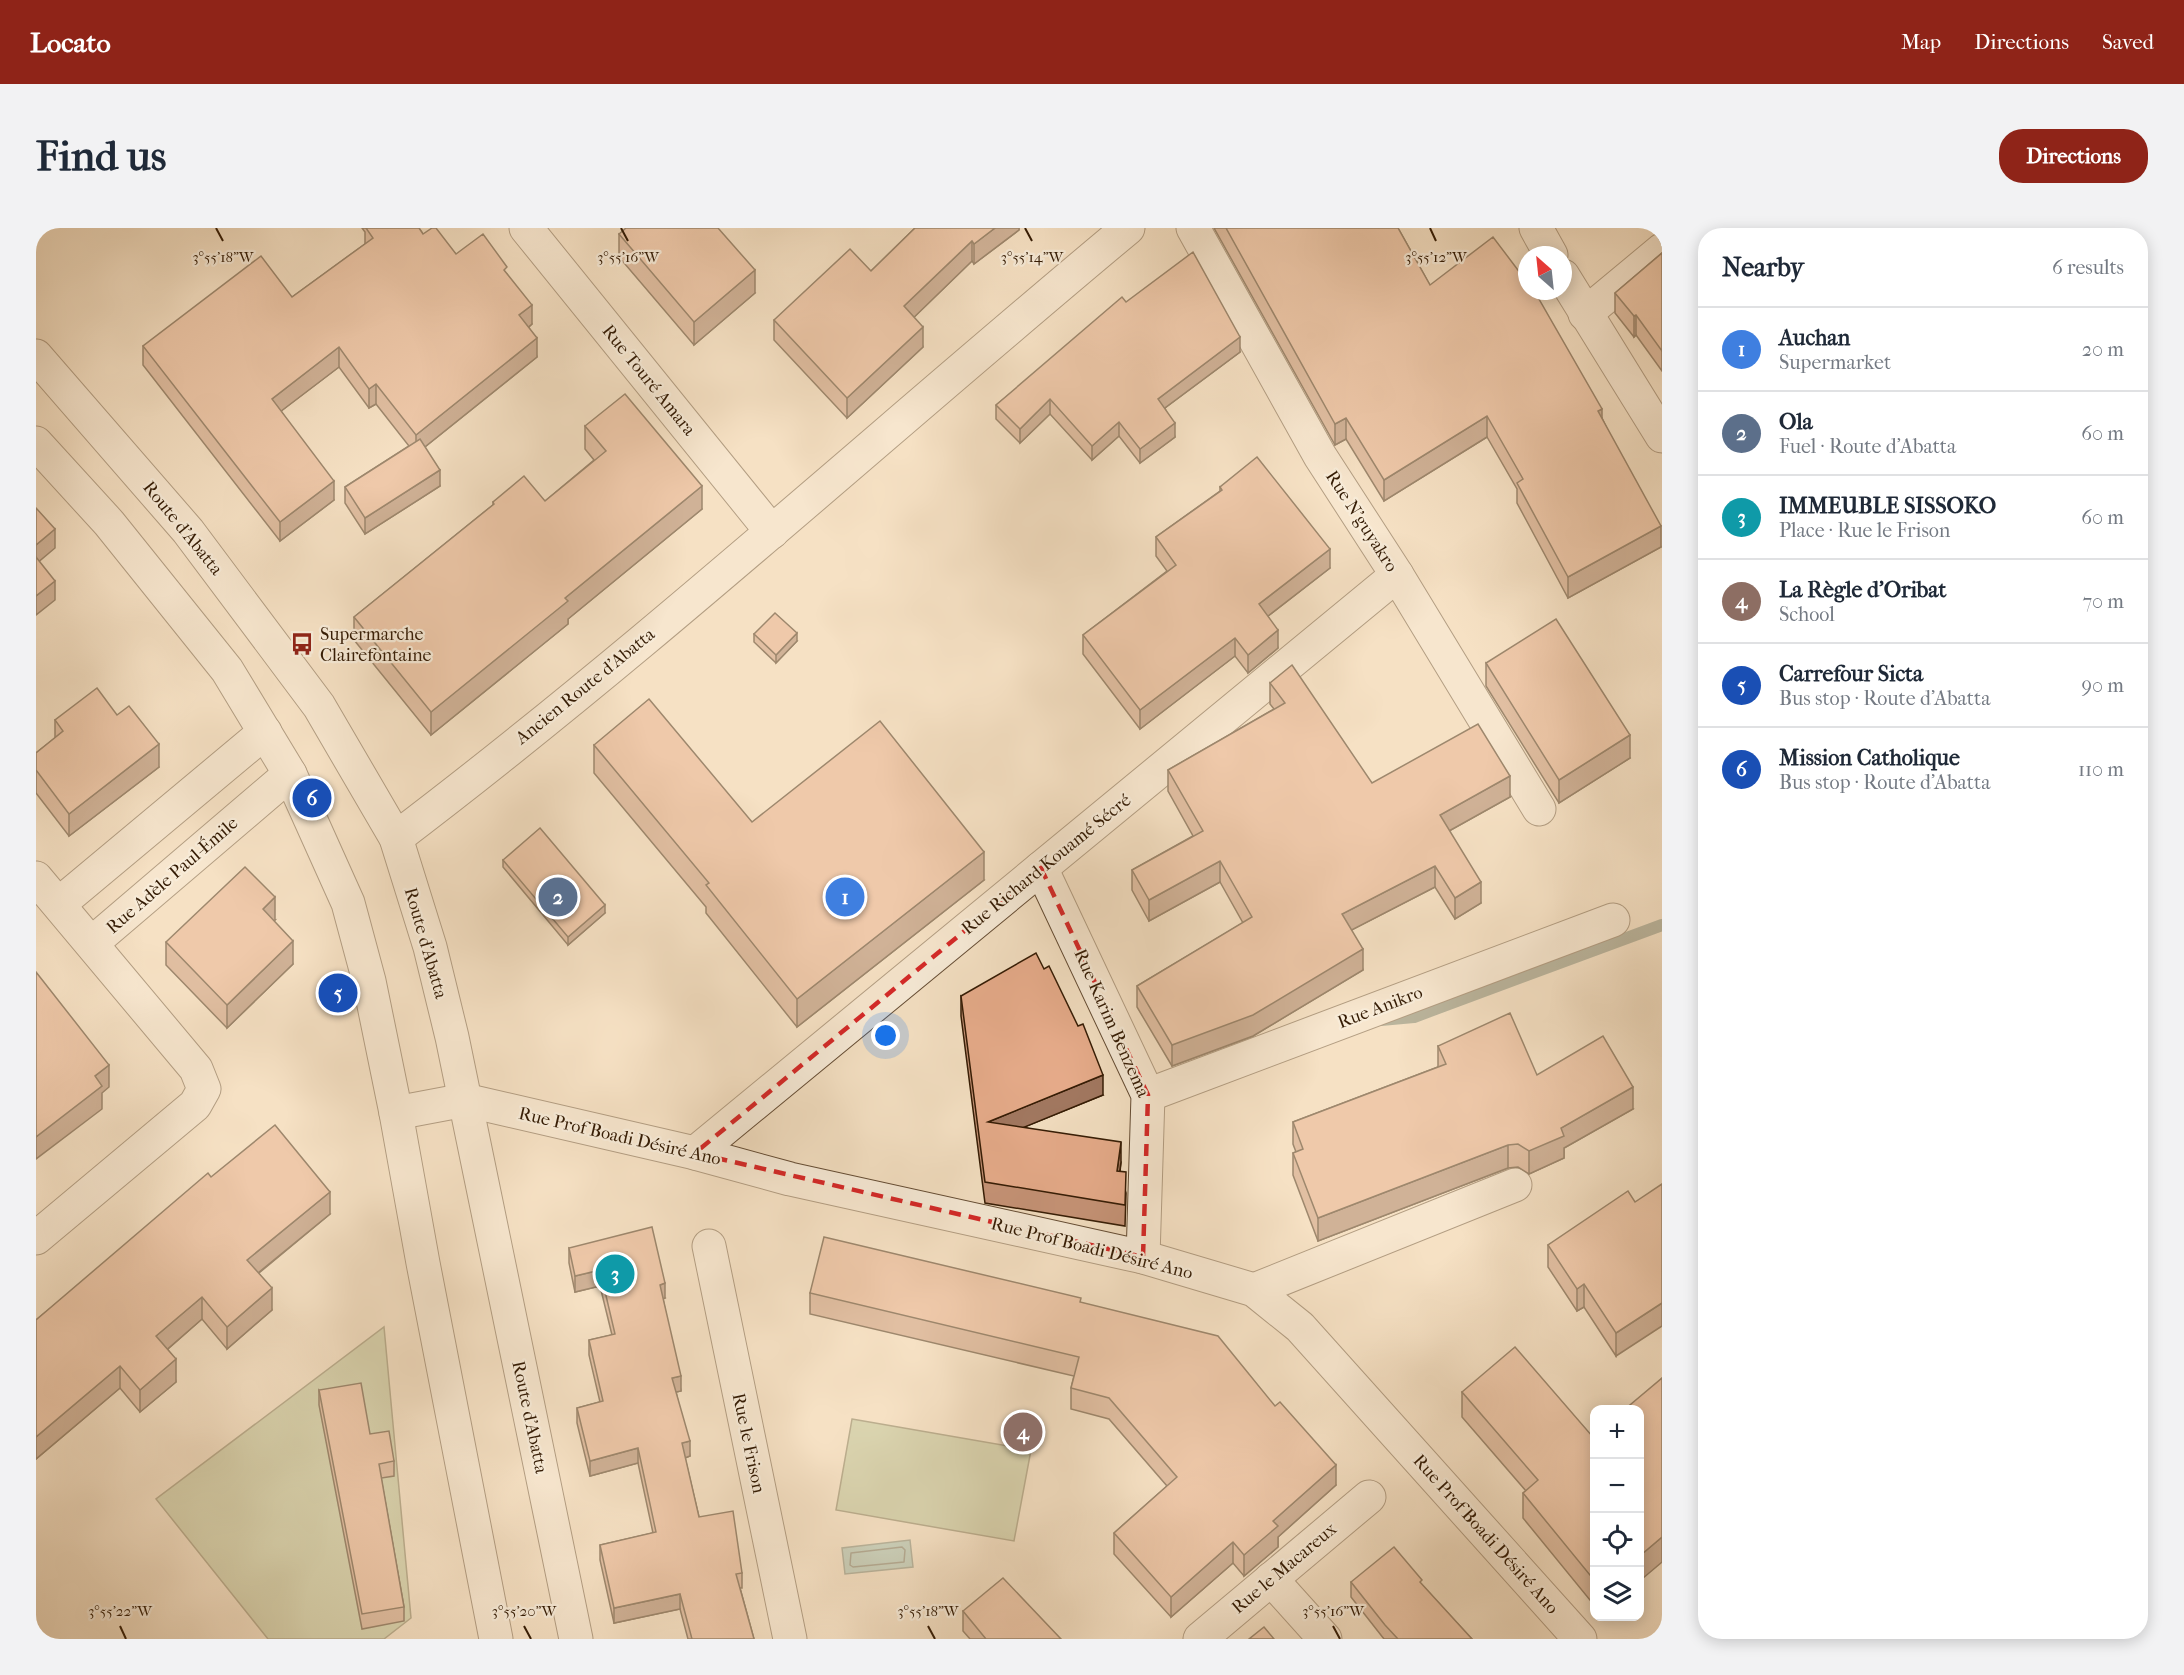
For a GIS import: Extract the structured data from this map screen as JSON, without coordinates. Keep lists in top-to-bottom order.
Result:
{
  "streets": {
    "street": [
      "Rue Touré Amara",
      "Rue N'guyakro",
      "Route d'Abatta",
      "Ancien Route d'Abatta",
      "Rue Richard Kouamé Sécré",
      "Rue Adèle Paul-Émile",
      "Rue Anikro",
      "Rue Karim Benzema",
      "Rue Prof Boadi Désiré Ano",
      "Rue le Frison",
      "Rue le Macareux"
    ]
  },
  "crossings": [
    ["Rue Touré Amara", "Ancien Route d'Abatta"],
    ["Rue N'guyakro", "Rue Richard Kouamé Sécré"],
    ["Route d'Abatta", "Ancien Route d'Abatta"],
    ["Route d'Abatta", "Rue Prof Boadi Désiré Ano"],
    ["Rue Richard Kouamé Sécré", "Rue Karim Benzema"],
    ["Rue Richard Kouamé Sécré", "Rue Prof Boadi Désiré Ano"],
    ["Rue Anikro", "Rue Karim Benzema"],
    ["Rue Karim Benzema", "Rue Prof Boadi Désiré Ano"]
  ],
  "places": {
    "bus stop": ["Supermarche Clairefontaine"]
  },
  "north": "top left",
  "page": {
    "header": "Locato",
    "nav": ["Map", "Directions", "Saved"],
    "buttons": "Directions",
    "title": "Find us",
    "heading": ["Nearby", "6 results"],
    "list": [
      {
        "mark": "1",
        "name": "Auchan",
        "note": "Supermarket",
        "value": "20 m"
      },
      {
        "mark": "2",
        "name": "Ola",
        "note": "Fuel · Route d'Abatta",
        "value": "60 m"
      },
      {
        "mark": "3",
        "name": "IMMEUBLE SISSOKO",
        "note": "Place · Rue le Frison",
        "value": "60 m"
      },
      {
        "mark": "4",
        "name": "La Règle d'Oribat",
        "note": "School",
        "value": "70 m"
      },
      {
        "mark": "5",
        "name": "Carrefour Sicta",
        "note": "Bus stop · Route d'Abatta",
        "value": "90 m"
      },
      {
        "mark": "6",
        "name": "Mission Catholique",
        "note": "Bus stop · Route d'Abatta",
        "value": "110 m"
      }
    ],
    "pins": [
      "6",
      "1",
      "2",
      "5",
      "3",
      "4"
    ],
    "map_buttons": ["+", "−"]
  },
  "coordinates": [
    "3°55'18\"W",
    "3°55'16\"W",
    "3°55'14\"W",
    "3°55'12\"W",
    "3°55'22\"W",
    "3°55'20\"W"
  ]
}
